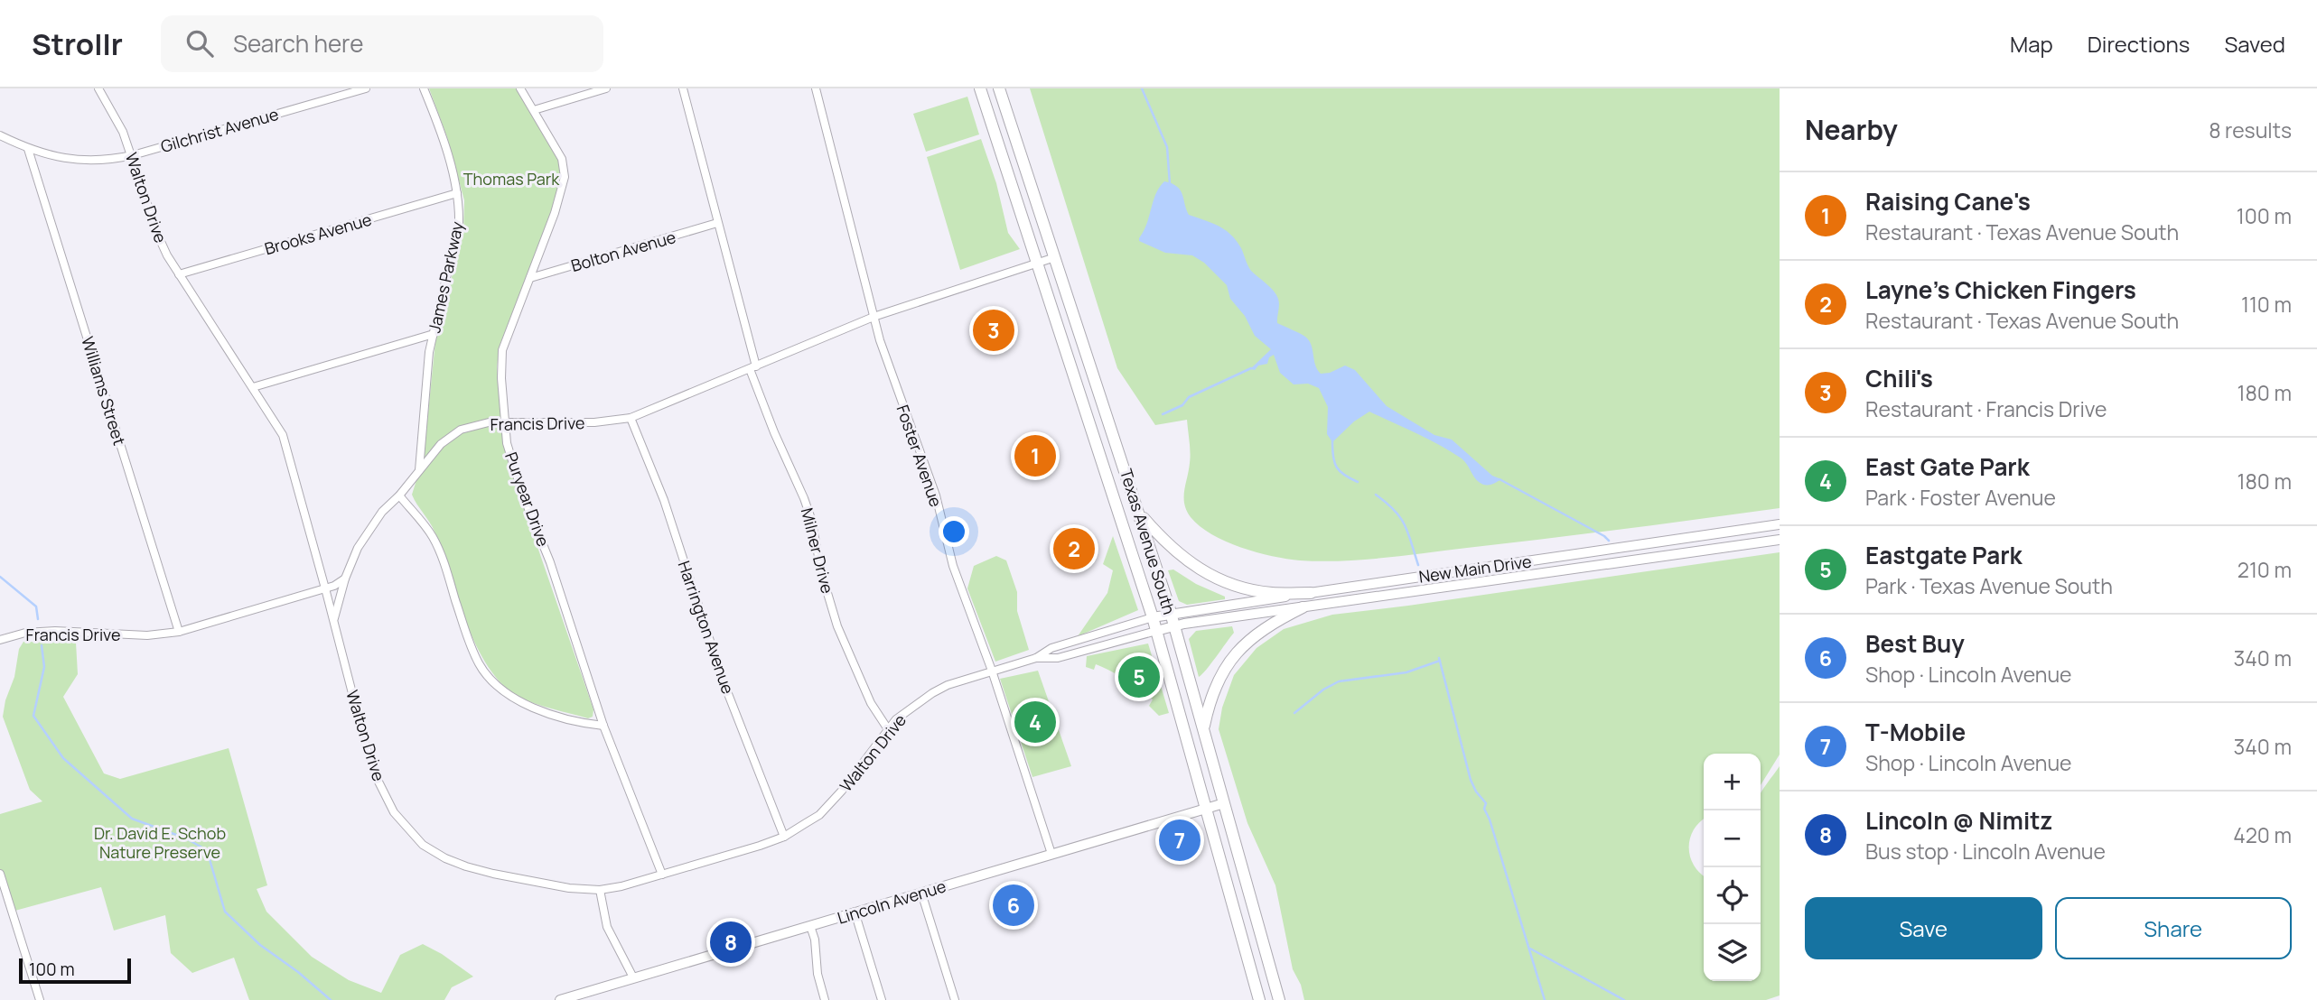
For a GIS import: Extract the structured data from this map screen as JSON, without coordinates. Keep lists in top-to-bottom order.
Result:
{
  "streets": {
    "main road": ["Texas Avenue South"],
    "street": [
      "Gilchrist Avenue",
      "Walton Drive",
      "Brooks Avenue",
      "Bolton Avenue",
      "James Parkway",
      "Williams Street",
      "Francis Drive",
      "Foster Avenue",
      "Puryear Drive",
      "Milner Drive",
      "New Main Drive",
      "Harrington Avenue",
      "Lincoln Avenue"
    ]
  },
  "crossings": [
    ["Gilchrist Avenue", "Walton Drive"],
    ["Gilchrist Avenue", "Williams Street"],
    ["Walton Drive", "Brooks Avenue"],
    ["Walton Drive", "Francis Drive"],
    ["Walton Drive", "Foster Avenue"],
    ["Walton Drive", "Puryear Drive"],
    ["Walton Drive", "Texas Avenue South"],
    ["Walton Drive", "Milner Drive"],
    ["Walton Drive", "Harrington Avenue"],
    ["Brooks Avenue", "James Parkway"],
    ["Bolton Avenue", "Puryear Drive"],
    ["Bolton Avenue", "Milner Drive"],
    ["James Parkway", "Francis Drive"],
    ["Williams Street", "Francis Drive"],
    ["Francis Drive", "Foster Avenue"],
    ["Francis Drive", "Puryear Drive"],
    ["Francis Drive", "Texas Avenue South"],
    ["Francis Drive", "Milner Drive"],
    ["Francis Drive", "Harrington Avenue"],
    ["Foster Avenue", "Lincoln Avenue"],
    ["Texas Avenue South", "New Main Drive"],
    ["Texas Avenue South", "Lincoln Avenue"]
  ],
  "parks": ["Thomas Park", "Dr. David E. Schob Nature Preserve"],
  "scale_bar": "100 m",
  "page": {
    "header": "Strollr",
    "search": "Search here",
    "nav": ["Map", "Directions", "Saved"],
    "heading": ["Nearby", "8 results"],
    "list": [
      {
        "mark": "1",
        "name": "Raising Cane's",
        "note": "Restaurant · Texas Avenue South",
        "value": "100 m"
      },
      {
        "mark": "2",
        "name": "Layne's Chicken Fingers",
        "note": "Restaurant · Texas Avenue South",
        "value": "110 m"
      },
      {
        "mark": "3",
        "name": "Chili's",
        "note": "Restaurant · Francis Drive",
        "value": "180 m"
      },
      {
        "mark": "4",
        "name": "East Gate Park",
        "note": "Park · Foster Avenue",
        "value": "180 m"
      },
      {
        "mark": "5",
        "name": "Eastgate Park",
        "note": "Park · Texas Avenue South",
        "value": "210 m"
      },
      {
        "mark": "6",
        "name": "Best Buy",
        "note": "Shop · Lincoln Avenue",
        "value": "340 m"
      },
      {
        "mark": "7",
        "name": "T-Mobile",
        "note": "Shop · Lincoln Avenue",
        "value": "340 m"
      },
      {
        "mark": "8",
        "name": "Lincoln @ Nimitz",
        "note": "Bus stop · Lincoln Avenue",
        "value": "420 m"
      }
    ],
    "pins": [
      "3",
      "1",
      "2",
      "5",
      "4",
      "7",
      "6",
      "8"
    ],
    "map_buttons": ["+", "−"],
    "buttons": ["Save", "Share"],
    "scale": "100 m"
  }
}
